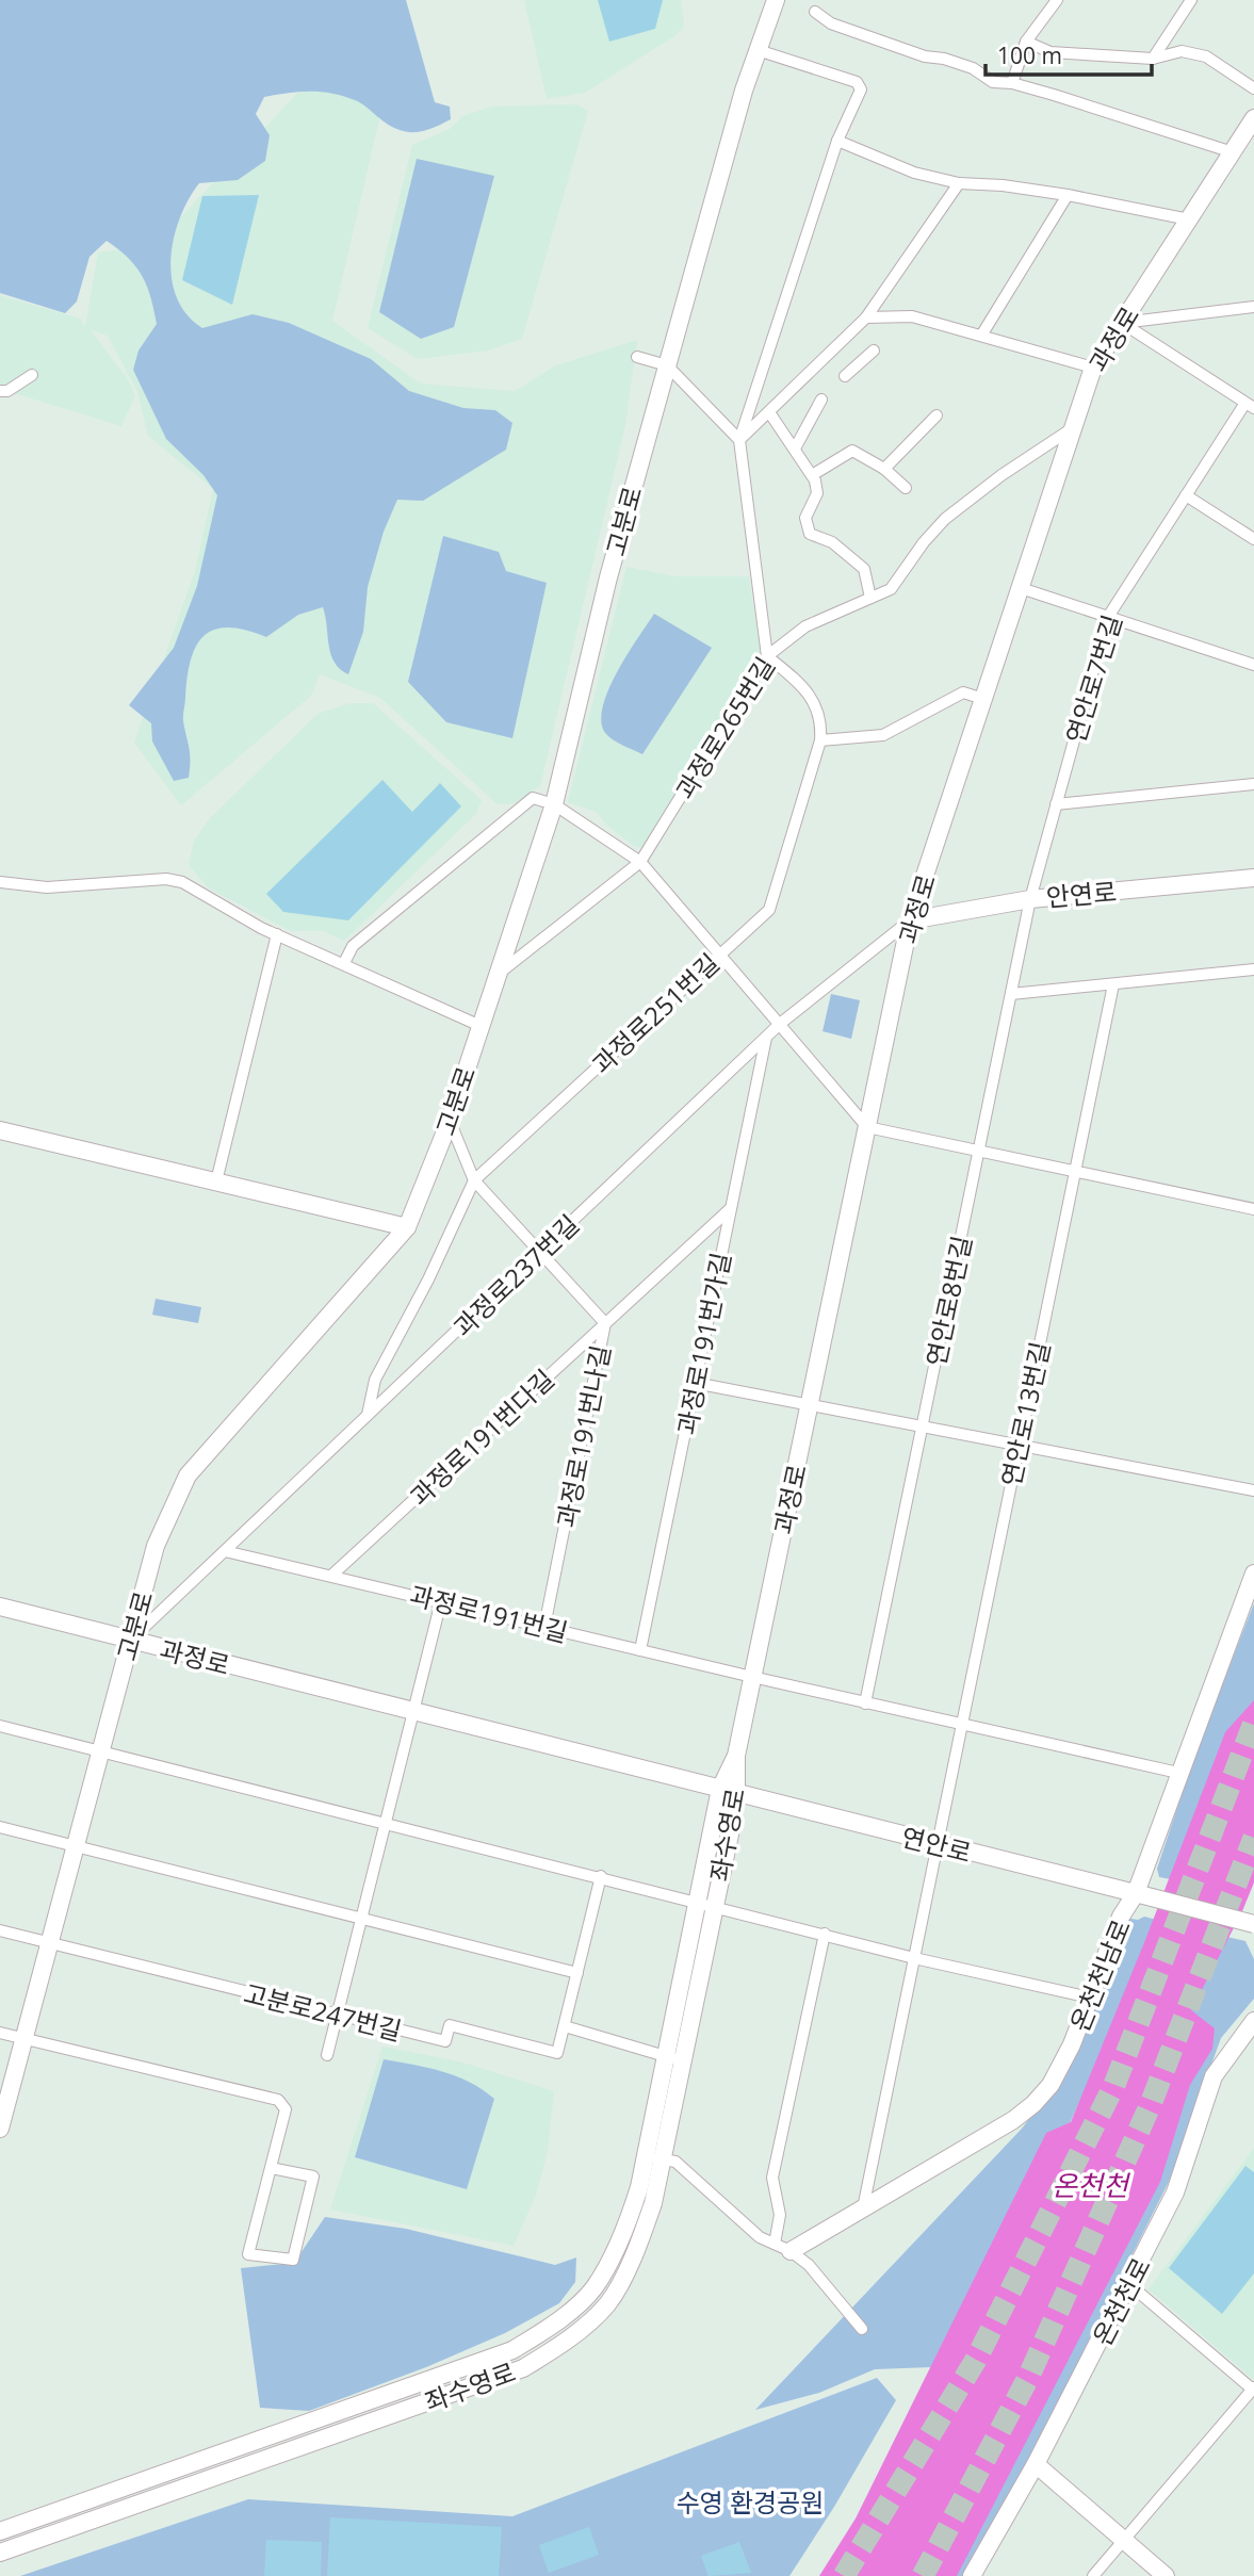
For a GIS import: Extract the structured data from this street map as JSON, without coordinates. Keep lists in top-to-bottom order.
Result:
{
  "streets": {
    "main road": [
      "과정로",
      "고분로",
      "안연로",
      "좌수영로",
      "연안로",
      "온천천남로",
      "온천천로"
    ],
    "street": [
      "연안로7번길",
      "과정로265번길",
      "과정로251번길",
      "과정로237번길",
      "연안로8번길",
      "과정로191번가길",
      "연안로13번길",
      "과정로191번나길",
      "과정로191번다길",
      "과정로191번길",
      "고분로247번길"
    ]
  },
  "crossings": [
    ["과정로", "고분로"],
    ["과정로", "과정로265번길"],
    ["과정로", "안연로"],
    ["과정로", "과정로237번길"],
    ["과정로", "과정로191번길"],
    ["과정로", "좌수영로"],
    ["과정로", "연안로"],
    ["고분로", "과정로265번길"],
    ["고분로", "과정로237번길"],
    ["고분로", "과정로191번나길"],
    ["고분로", "고분로247번길"],
    ["연안로7번길", "안연로"],
    ["연안로7번길", "연안로8번길"],
    ["안연로", "과정로237번길"],
    ["안연로", "연안로8번길"],
    ["과정로251번길", "과정로237번길"],
    ["과정로251번길", "과정로191번나길"],
    ["과정로237번길", "과정로191번가길"],
    ["과정로237번길", "과정로191번나길"],
    ["과정로237번길", "과정로191번길"],
    ["연안로8번길", "과정로191번길"],
    ["과정로191번가길", "과정로191번다길"],
    ["과정로191번가길", "과정로191번길"],
    ["연안로13번길", "과정로191번길"],
    ["연안로13번길", "연안로"],
    ["연안로13번길", "온천천남로"],
    ["과정로191번나길", "과정로191번다길"],
    ["과정로191번나길", "과정로191번길"],
    ["과정로191번다길", "과정로191번길"],
    ["과정로191번길", "온천천남로"],
    ["좌수영로", "연안로"],
    ["연안로", "온천천남로"]
  ],
  "water": ["온천천"],
  "parks": ["수영 환경공원"],
  "scale_bar": "100 m"
}
